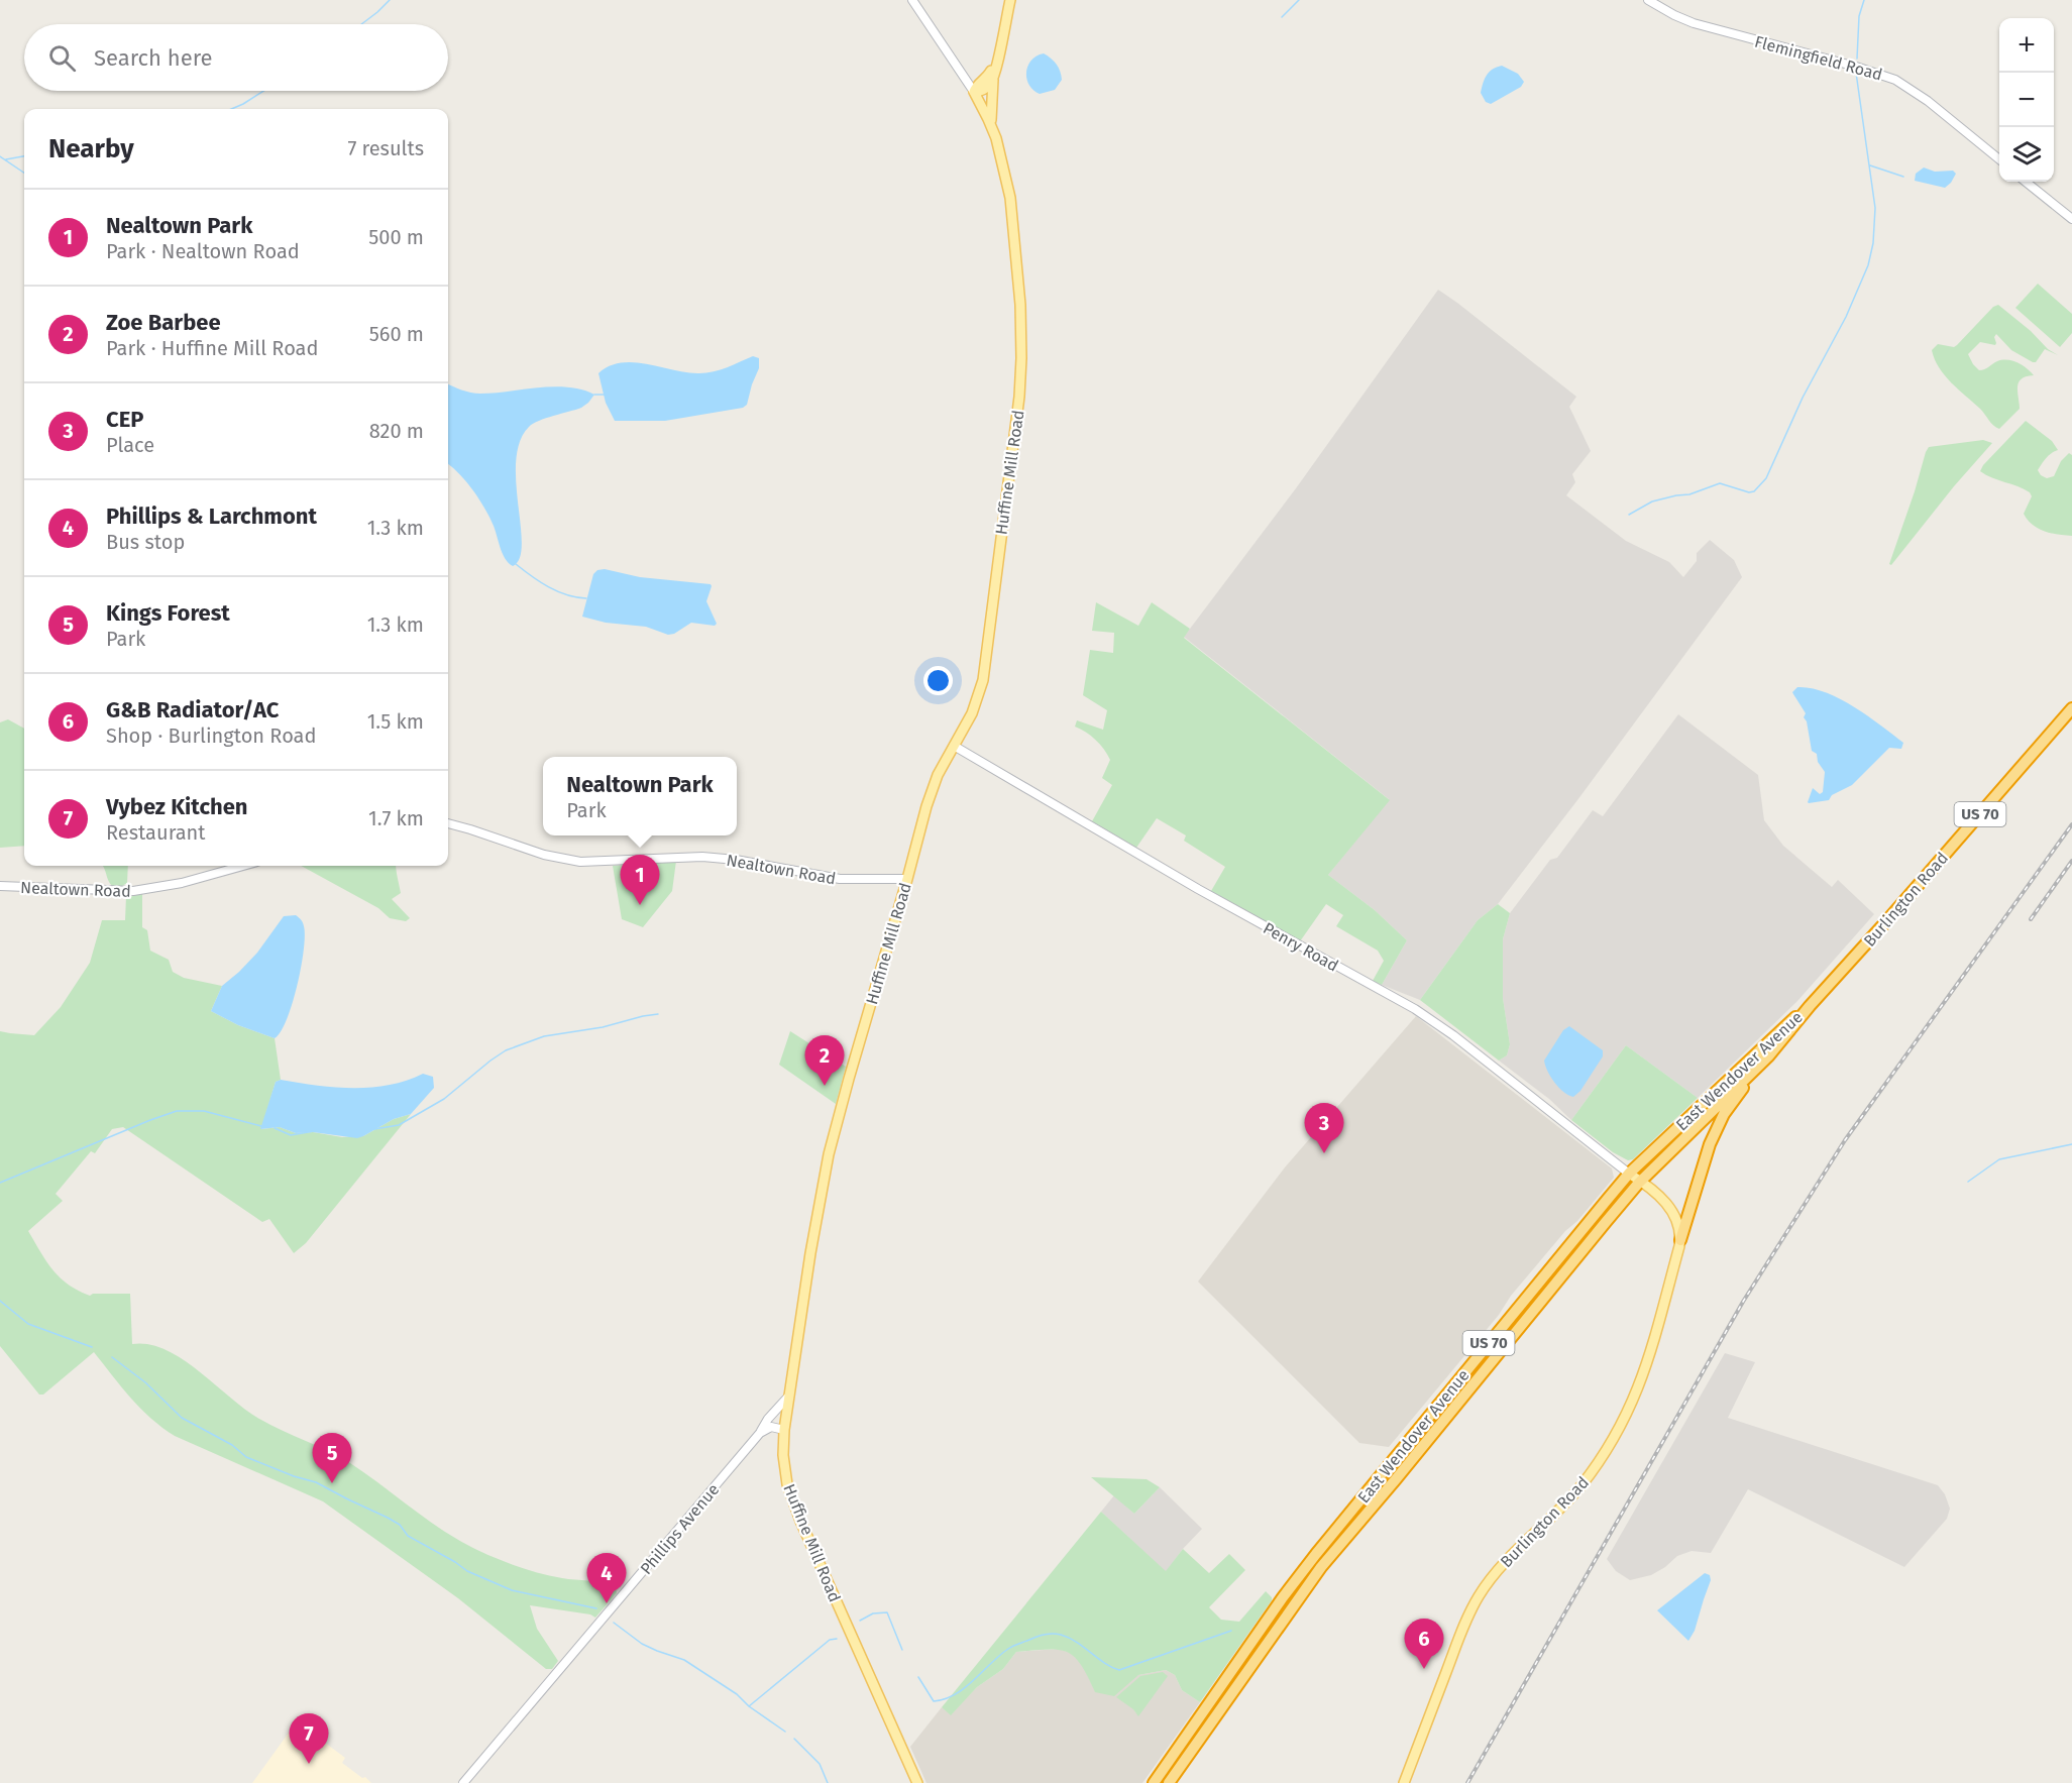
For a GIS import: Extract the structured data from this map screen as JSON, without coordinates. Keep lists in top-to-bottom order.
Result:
{
  "streets": {
    "highway": ["US 70", "Burlington Road", "East Wendover Avenue"],
    "main road": ["Huffine Mill Road"],
    "street": [
      "Flemingfield Road",
      "Nealtown Road",
      "Penry Road",
      "Phillips Avenue"
    ]
  },
  "crossings": [
    ["Huffine Mill Road", "Nealtown Road"],
    ["Huffine Mill Road", "Penry Road"],
    ["Huffine Mill Road", "Phillips Avenue"],
    ["Burlington Road", "Penry Road"],
    ["Burlington Road", "East Wendover Avenue"],
    ["Penry Road", "East Wendover Avenue"]
  ],
  "page": {
    "map_buttons": ["+", "−"],
    "search": "Search here",
    "heading": ["Nearby", "7 results"],
    "list": [
      {
        "mark": "1",
        "name": "Nealtown Park",
        "note": "Park · Nealtown Road",
        "value": "500 m"
      },
      {
        "mark": "2",
        "name": "Zoe Barbee",
        "note": "Park · Huffine Mill Road",
        "value": "560 m"
      },
      {
        "mark": "3",
        "name": "CEP",
        "note": "Place",
        "value": "820 m"
      },
      {
        "mark": "4",
        "name": "Phillips & Larchmont",
        "note": "Bus stop",
        "value": "1.3 km"
      },
      {
        "mark": "5",
        "name": "Kings Forest",
        "note": "Park",
        "value": "1.3 km"
      },
      {
        "mark": "6",
        "name": "G&B Radiator/AC",
        "note": "Shop · Burlington Road",
        "value": "1.5 km"
      },
      {
        "mark": "7",
        "name": "Vybez Kitchen",
        "note": "Restaurant",
        "value": "1.7 km"
      }
    ],
    "popup": ["Nealtown Park", "Park"],
    "pins": [
      "1",
      "2",
      "3",
      "5",
      "4",
      "6",
      "7"
    ]
  }
}
